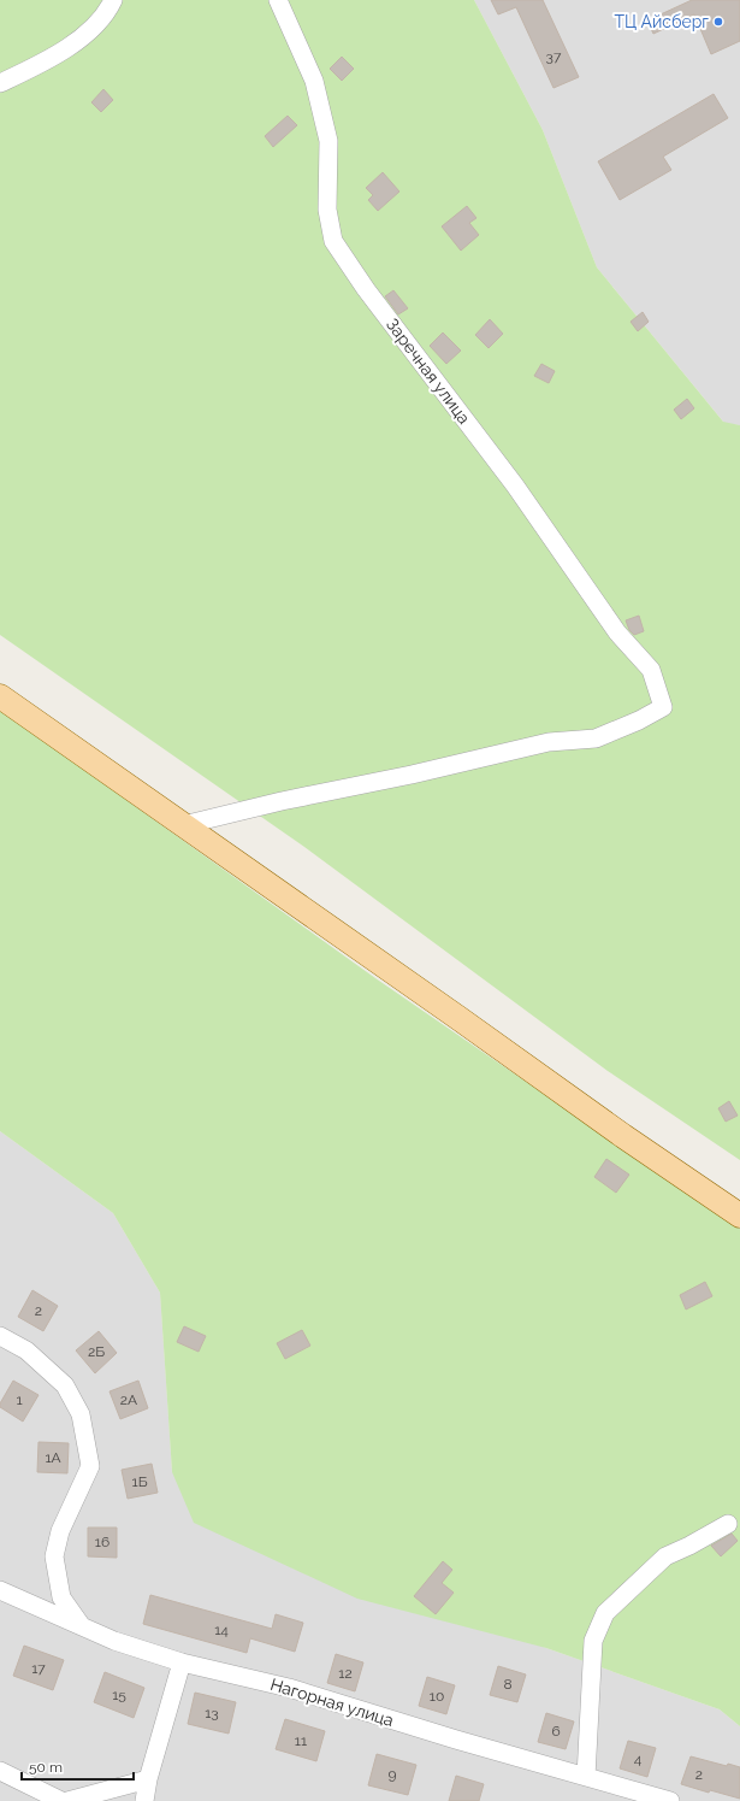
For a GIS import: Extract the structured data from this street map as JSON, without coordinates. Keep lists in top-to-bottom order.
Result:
{
  "streets": {
    "street": ["Заречная улица", "Нагорная улица"]
  },
  "places": ["ТЦ Айсберг"],
  "house_numbers": [
    "37",
    "2",
    "2Б",
    "1",
    "2А",
    "1А",
    "1Б",
    "16",
    "14",
    "17",
    "12",
    "8",
    "15",
    "10",
    "13",
    "6",
    "11",
    "4",
    "9",
    "2"
  ],
  "scale_bar": "50 m"
}
